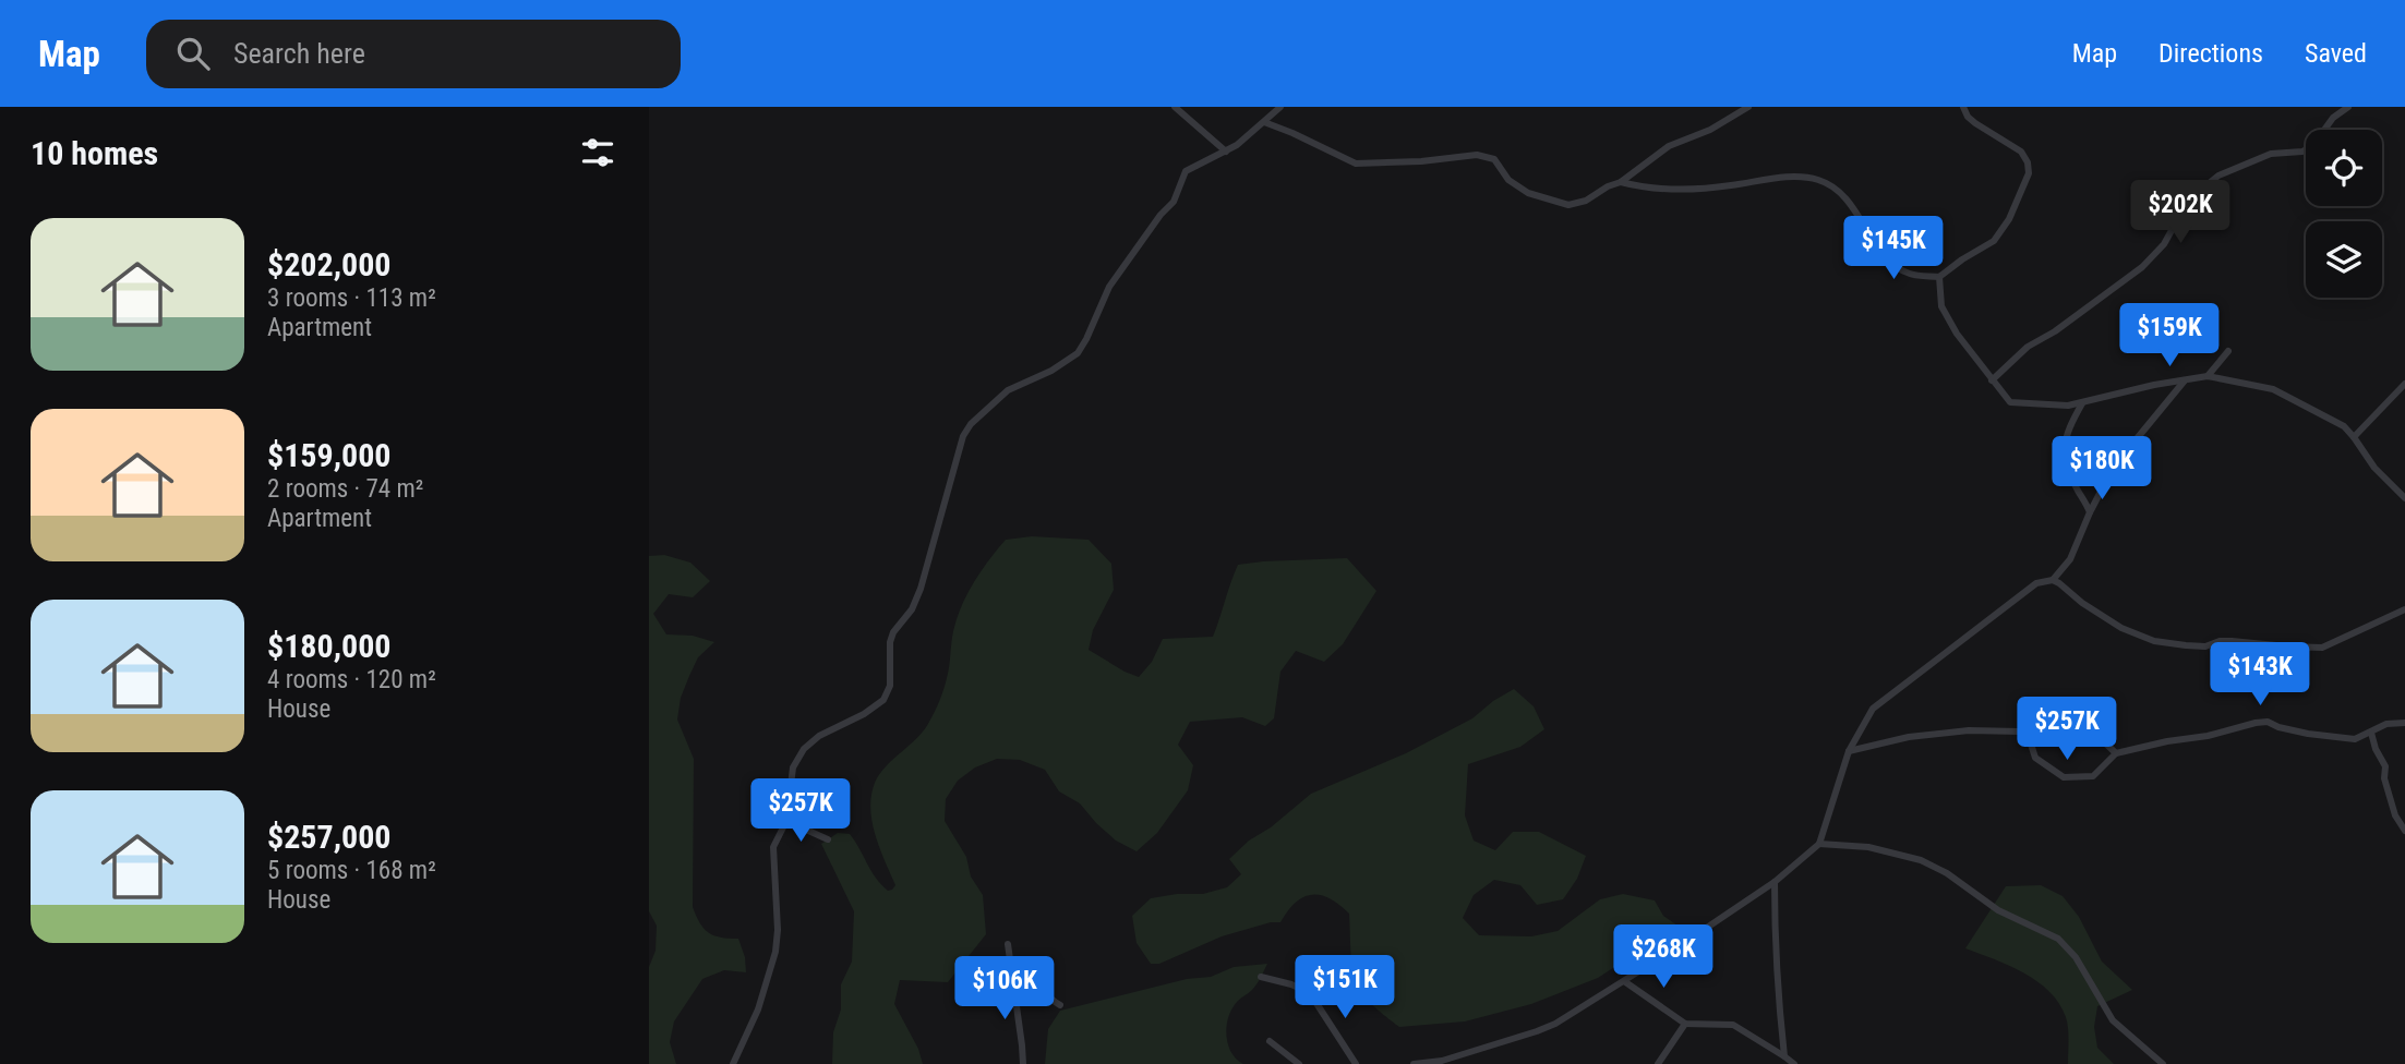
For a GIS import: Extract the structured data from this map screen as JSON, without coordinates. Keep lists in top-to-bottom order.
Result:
{
  "page": {
    "header": "Map",
    "search": "Search here",
    "nav": ["Map", "Directions", "Saved"],
    "heading": "10 homes",
    "price": [
      "$202K",
      "$145K",
      "$159K",
      "$180K",
      "$143K",
      "$257K",
      "$257K",
      "$268K",
      "$151K",
      "$106K"
    ],
    "list": [
      {
        "name": "$202,000",
        "note": "3 rooms · 113 m² · Apartment"
      },
      {
        "name": "$159,000",
        "note": "2 rooms · 74 m² · Apartment"
      },
      {
        "name": "$180,000",
        "note": "4 rooms · 120 m² · House"
      },
      {
        "name": "$257,000",
        "note": "5 rooms · 168 m² · House"
      }
    ]
  }
}
